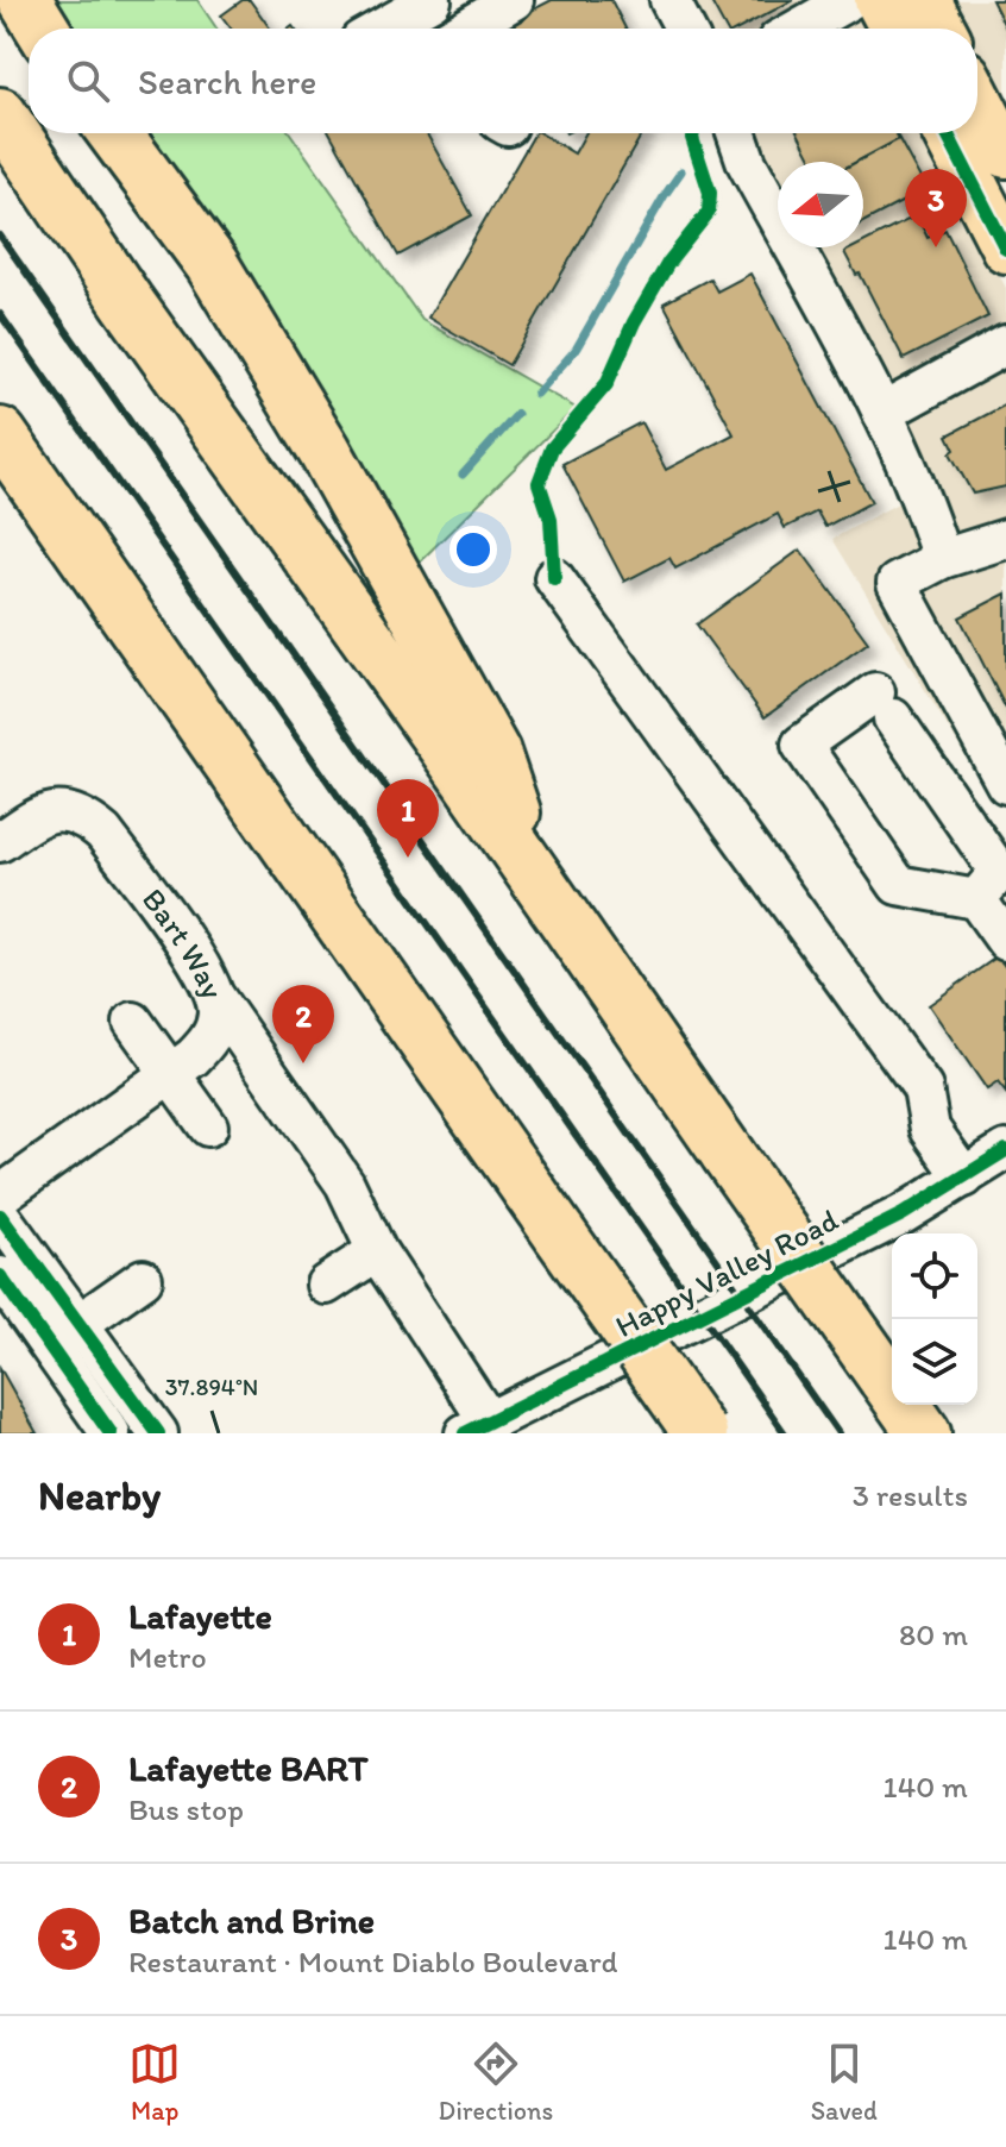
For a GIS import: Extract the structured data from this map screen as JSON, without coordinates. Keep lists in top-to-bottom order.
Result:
{
  "streets": {
    "street": ["Bart Way", "Happy Valley Road"]
  },
  "north": "left",
  "page": {
    "search": "Search here",
    "pins": ["3", "1", "2"],
    "heading": ["Nearby", "3 results"],
    "list": [
      {
        "mark": "1",
        "name": "Lafayette",
        "note": "Metro",
        "value": "80 m"
      },
      {
        "mark": "2",
        "name": "Lafayette BART",
        "note": "Bus stop",
        "value": "140 m"
      },
      {
        "mark": "3",
        "name": "Batch and Brine",
        "note": "Restaurant · Mount Diablo Boulevard",
        "value": "140 m"
      }
    ],
    "nav": ["Map", "Directions", "Saved"]
  },
  "coordinates": ["37.894°N"]
}
